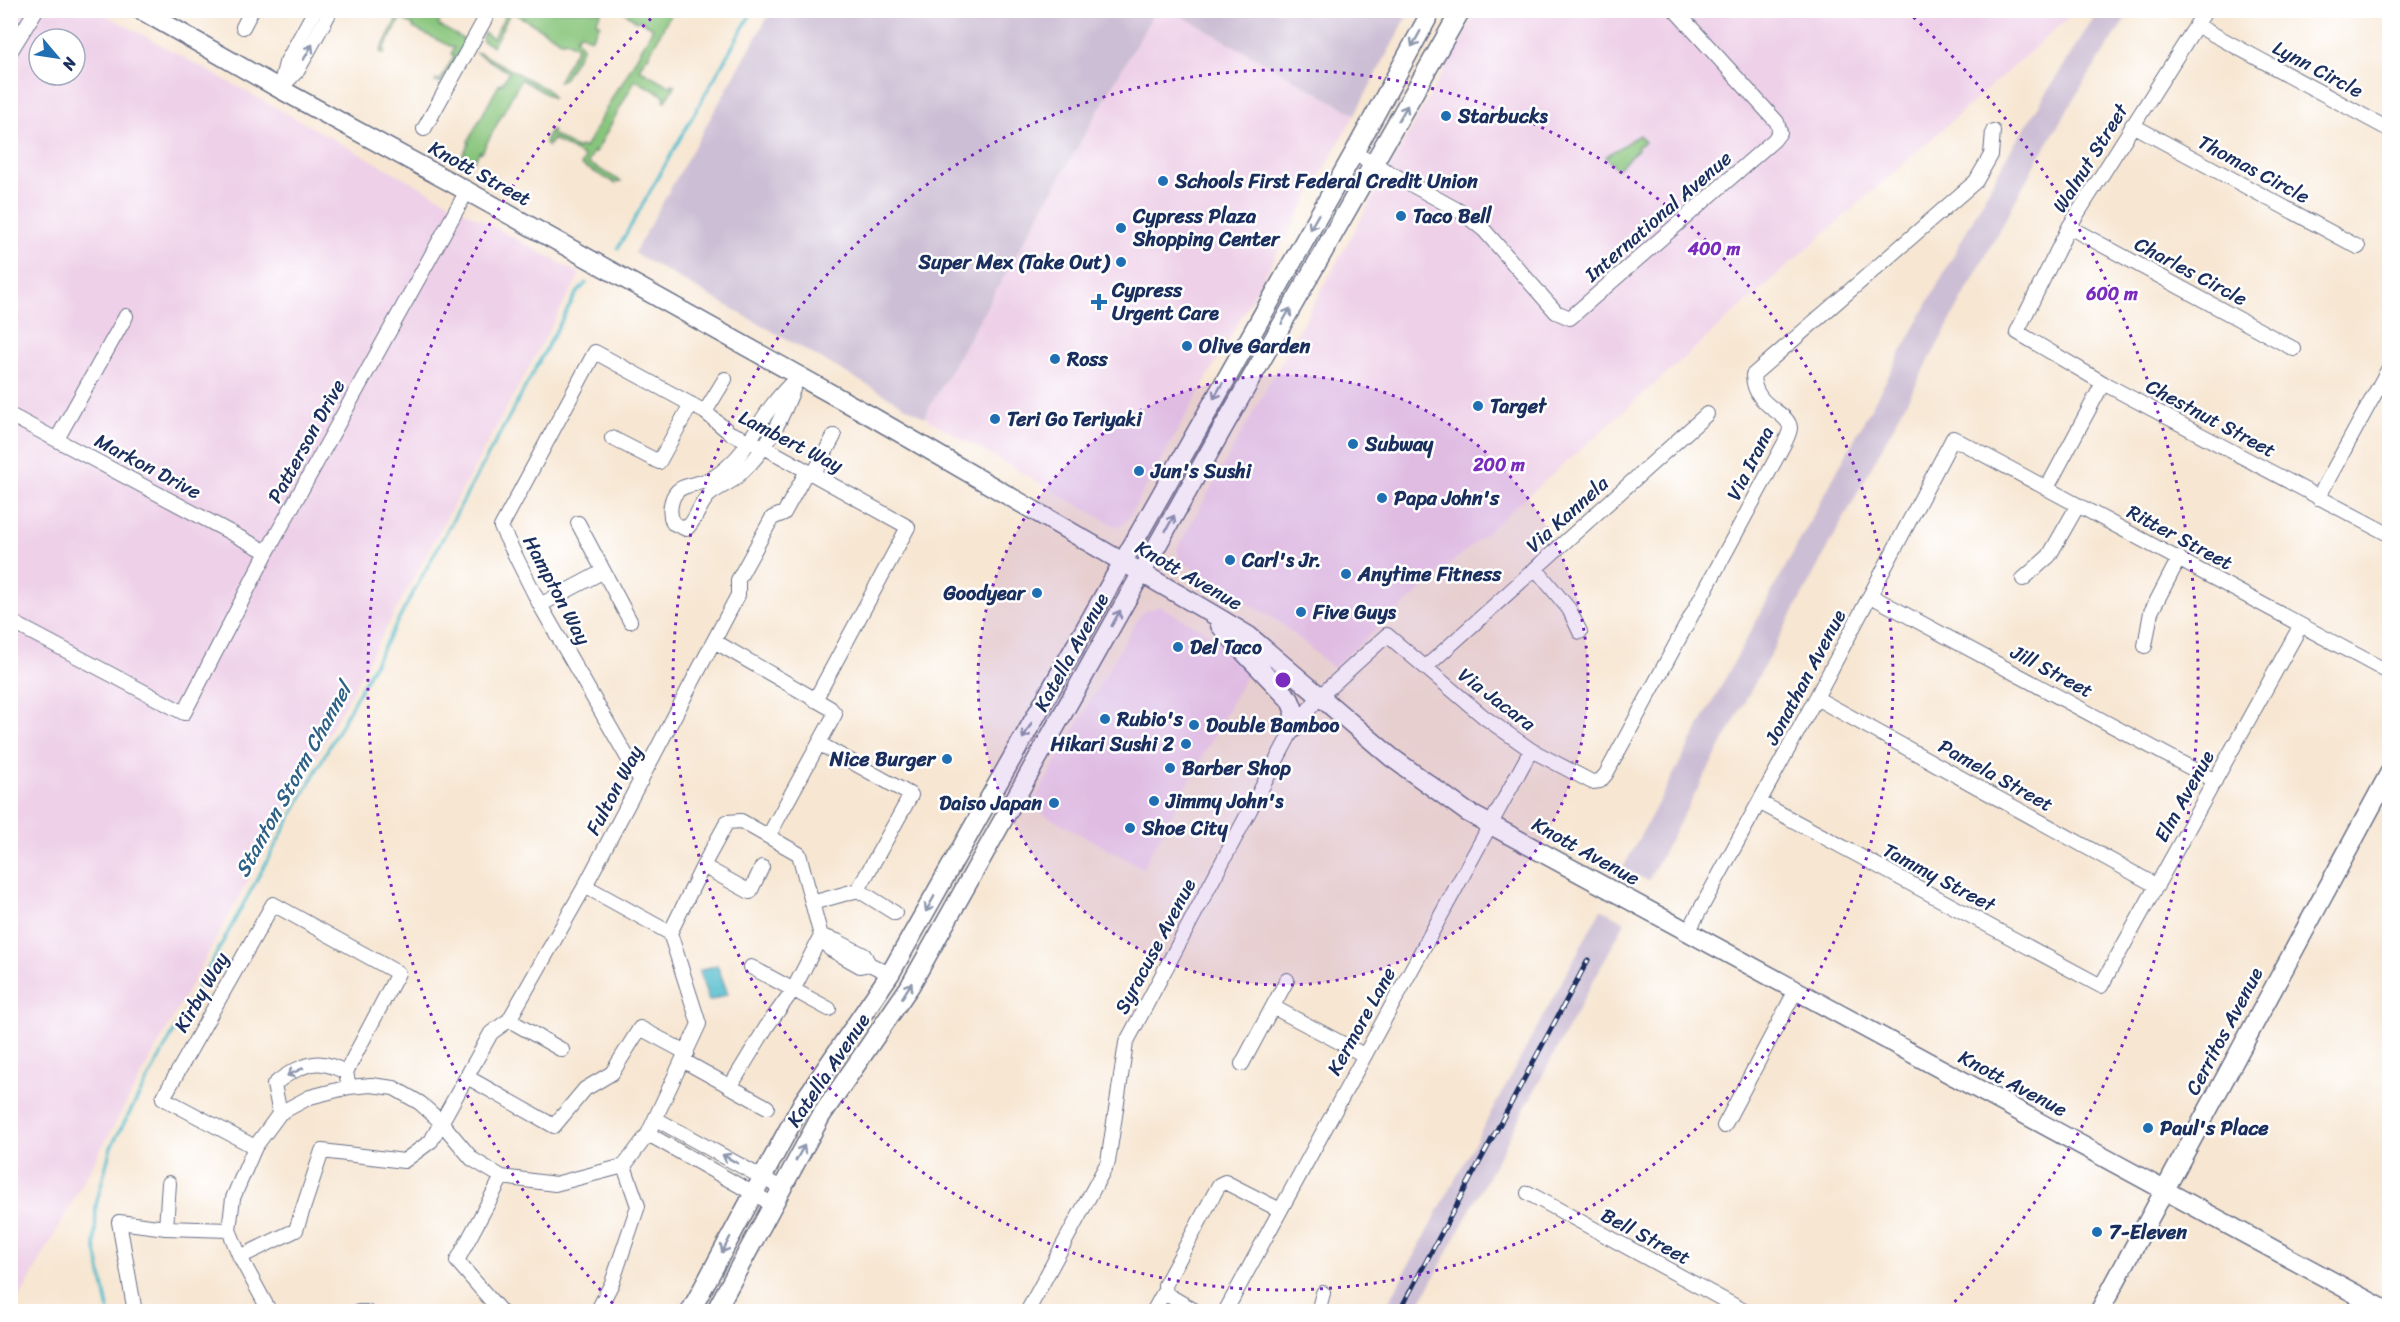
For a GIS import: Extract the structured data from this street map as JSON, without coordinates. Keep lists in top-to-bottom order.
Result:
{
  "streets": {
    "main road": [
      "Knott Street",
      "Knott Avenue",
      "Katella Avenue",
      "Cerritos Avenue"
    ],
    "street": [
      "Lynn Circle",
      "Walnut Street",
      "Thomas Circle",
      "International Avenue",
      "Charles Circle",
      "Chestnut Street",
      "Patterson Drive",
      "Lambert Way",
      "Via Irana",
      "Markon Drive",
      "Via Kannela",
      "Ritter Street",
      "Hampton Way",
      "Jill Street",
      "Jonathan Avenue",
      "Via Jacara",
      "Pamela Street",
      "Fulton Way",
      "Elm Avenue",
      "Tammy Street",
      "Syracuse Avenue",
      "Kirby Way",
      "Kermore Lane",
      "Bell Street"
    ]
  },
  "crossings": [
    ["Lynn Circle", "Walnut Street"],
    ["Walnut Street", "Thomas Circle"],
    ["Walnut Street", "Charles Circle"],
    ["Walnut Street", "Chestnut Street"],
    ["Knott Street", "Patterson Drive"],
    ["Knott Street", "Knott Avenue"],
    ["International Avenue", "Katella Avenue"],
    ["Patterson Drive", "Markon Drive"],
    ["Lambert Way", "Hampton Way"],
    ["Lambert Way", "Fulton Way"],
    ["Via Irana", "Via Jacara"],
    ["Via Kannela", "Via Jacara"],
    ["Ritter Street", "Jonathan Avenue"],
    ["Ritter Street", "Elm Avenue"],
    ["Knott Avenue", "Katella Avenue"],
    ["Knott Avenue", "Jonathan Avenue"],
    ["Knott Avenue", "Syracuse Avenue"],
    ["Knott Avenue", "Kermore Lane"],
    ["Knott Avenue", "Cerritos Avenue"],
    ["Hampton Way", "Fulton Way"],
    ["Jill Street", "Jonathan Avenue"],
    ["Jill Street", "Elm Avenue"],
    ["Jonathan Avenue", "Pamela Street"],
    ["Jonathan Avenue", "Tammy Street"],
    ["Via Jacara", "Syracuse Avenue"],
    ["Via Jacara", "Kermore Lane"],
    ["Pamela Street", "Elm Avenue"],
    ["Elm Avenue", "Tammy Street"]
  ],
  "water": ["Stanton Storm Channel"],
  "places": {
    "other": [
      "Starbucks",
      "Schools First Federal Credit Union",
      "Taco Bell",
      "Cypress Plaza Shopping Center",
      "Super Mex (Take Out)",
      "Olive Garden",
      "Ross",
      "Target",
      "Teri Go Teriyaki",
      "Subway",
      "Jun's Sushi",
      "Papa John's",
      "Carl's Jr.",
      "Anytime Fitness",
      "Goodyear",
      "Five Guys",
      "Del Taco",
      "Rubio's",
      "Double Bamboo",
      "Hikari Sushi 2",
      "Nice Burger",
      "Barber Shop",
      "Jimmy John's",
      "Daiso Japan",
      "Shoe City",
      "Paul's Place",
      "7-Eleven"
    ],
    "health": ["Cypress Urgent Care"]
  },
  "north": "bottom right",
  "rings": ["400 m", "600 m", "200 m"]
}
